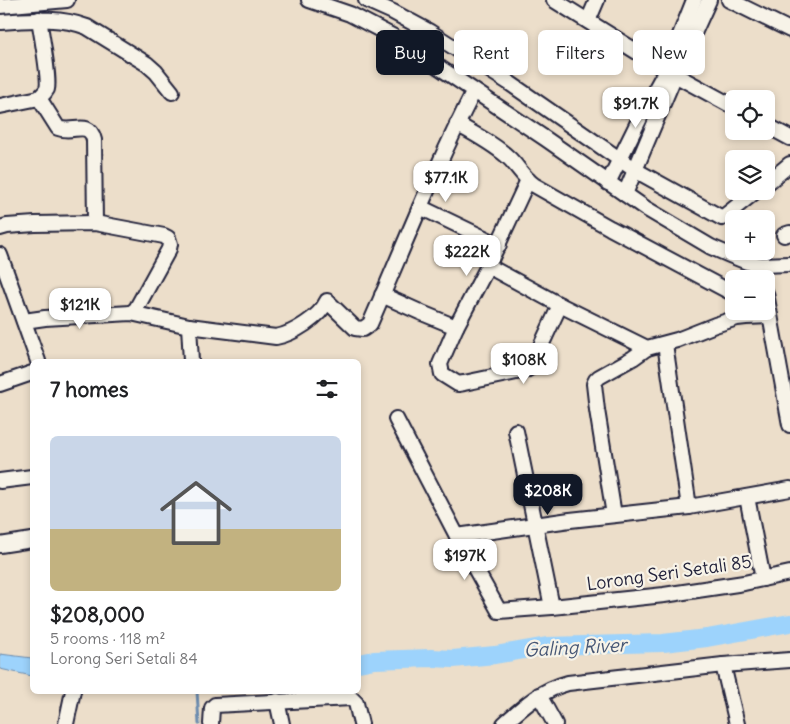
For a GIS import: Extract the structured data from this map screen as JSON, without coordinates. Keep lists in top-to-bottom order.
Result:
{
  "streets": {
    "street": ["Lorong Seri Setali 85"]
  },
  "water": ["Galing River"],
  "page": {
    "chip": [
      "Buy",
      "Rent",
      "Filters",
      "New"
    ],
    "price": [
      "$91.7K",
      "$77.1K",
      "$222K",
      "$121K",
      "$108K",
      "$208K",
      "$197K"
    ],
    "map_buttons": ["+", "−"],
    "heading": "7 homes",
    "list": [
      {
        "name": "$208,000",
        "note": "5 rooms · 118 m² · Lorong Seri Setali 84"
      }
    ]
  }
}
